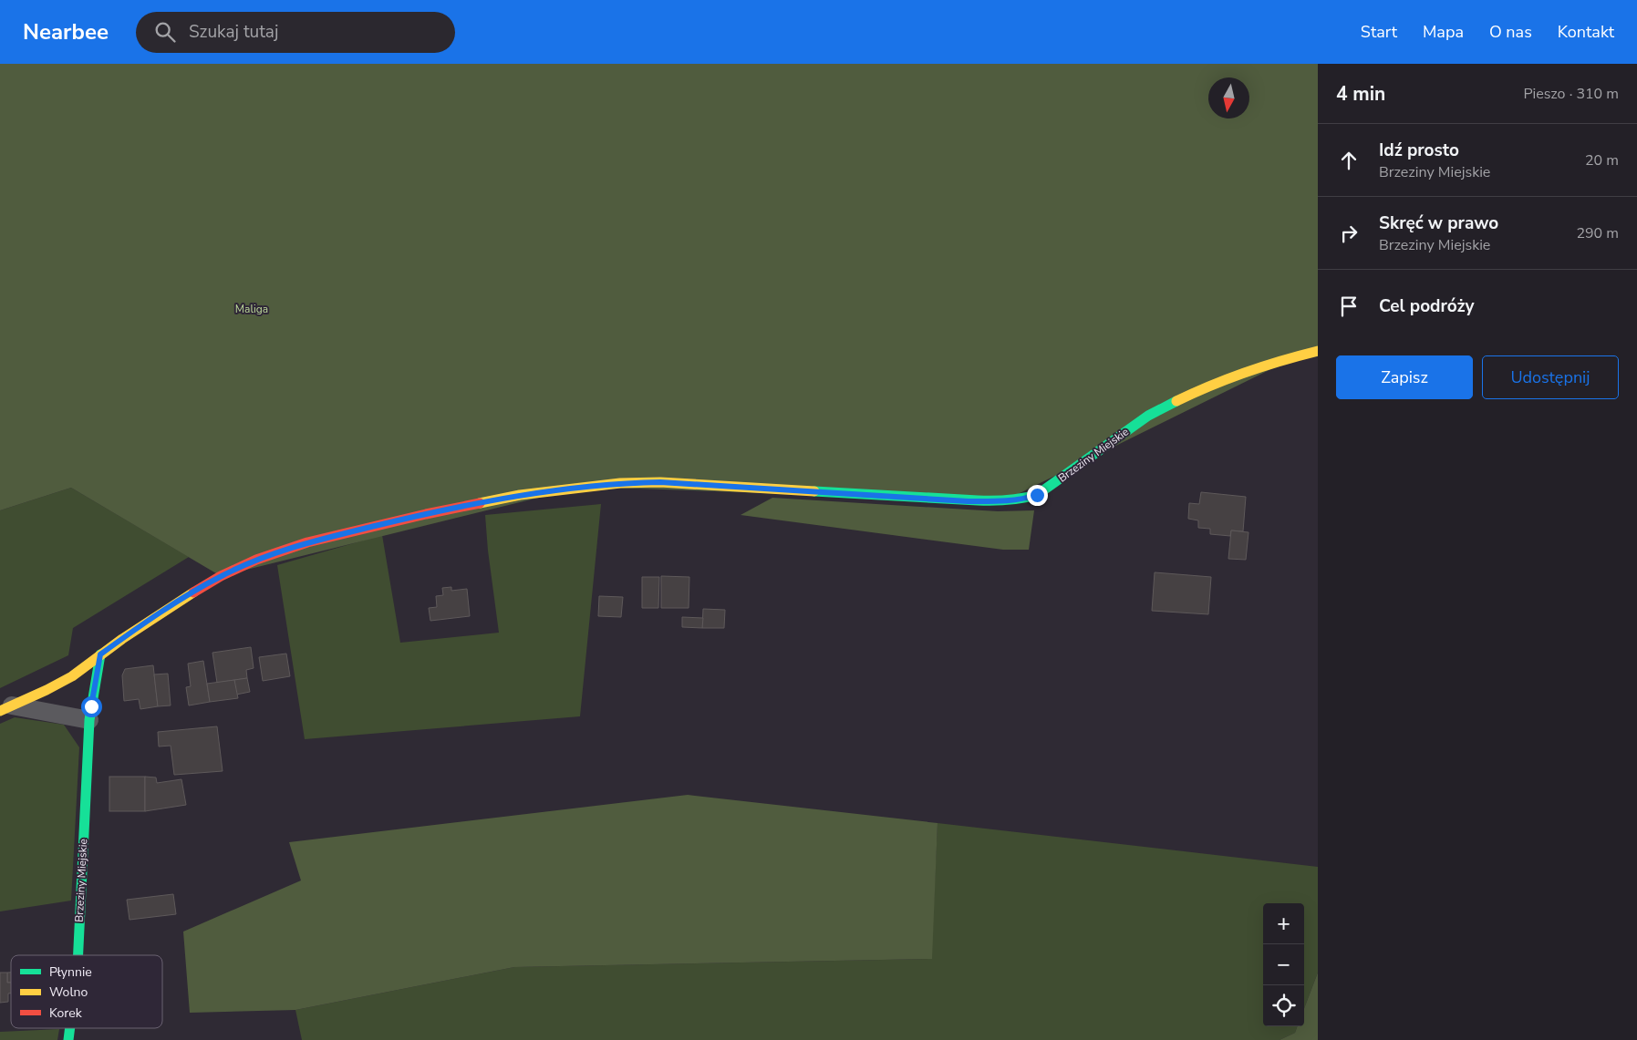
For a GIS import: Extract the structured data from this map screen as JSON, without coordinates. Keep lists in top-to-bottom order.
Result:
{
  "streets": {
    "street": ["Brzeziny Miejskie"]
  },
  "parks": ["Maliga"],
  "legend": ["Płynnie", "Wolno", "Korek"],
  "north": "bottom",
  "page": {
    "header": "Nearbee",
    "search": "Szukaj tutaj",
    "nav": [
      "Start",
      "Mapa",
      "O nas",
      "Kontakt"
    ],
    "heading": ["4 min", "Pieszo · 310 m"],
    "list": [
      ["Idź prosto", "Brzeziny Miejskie", "20 m"],
      ["Skręć w prawo", "Brzeziny Miejskie", "290 m"],
      "Cel podróży"
    ],
    "buttons": ["Zapisz", "Udostępnij"],
    "map_buttons": ["+", "−"]
  }
}
